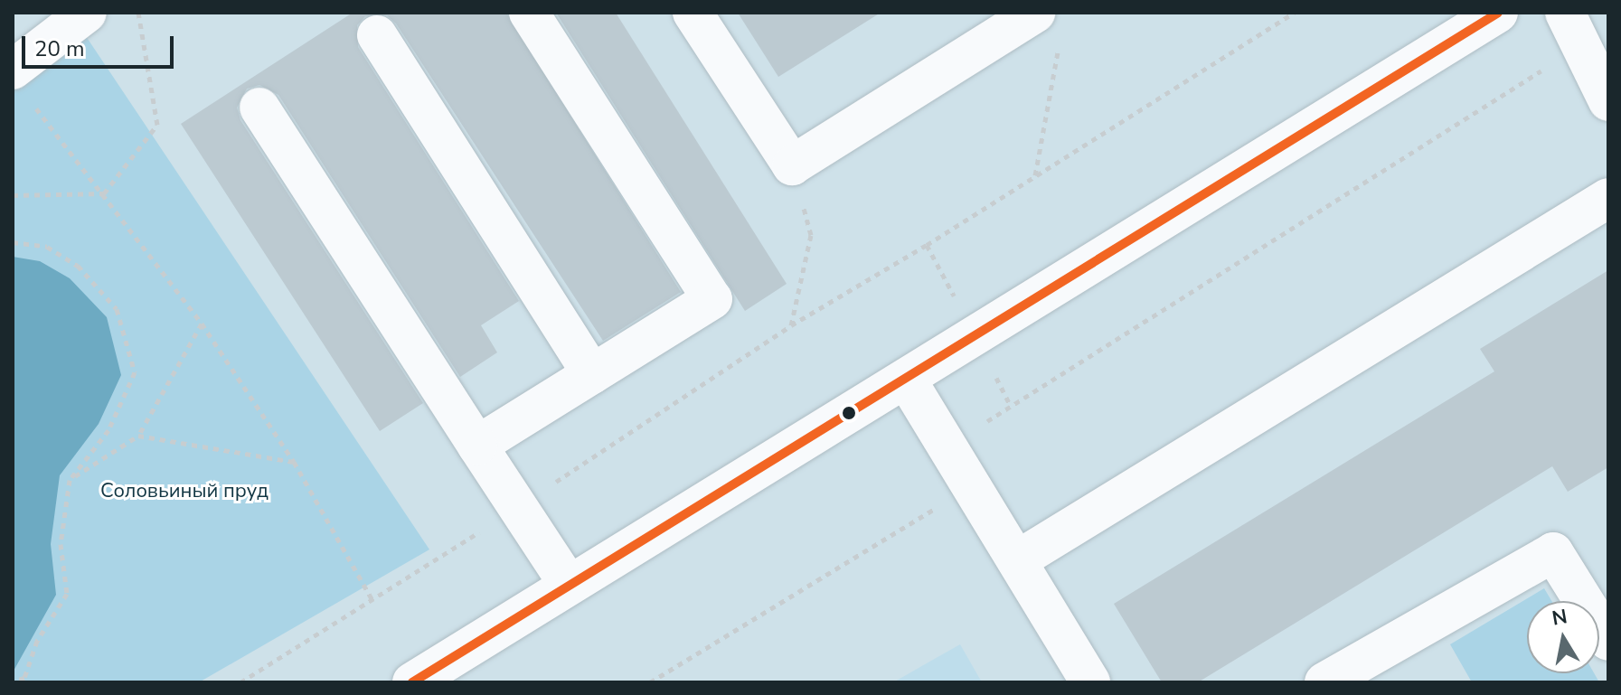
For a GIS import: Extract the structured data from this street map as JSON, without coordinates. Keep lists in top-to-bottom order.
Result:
{
  "parks": ["Соловьиный пруд"],
  "scale_bar": "20 m",
  "north": "top"
}
